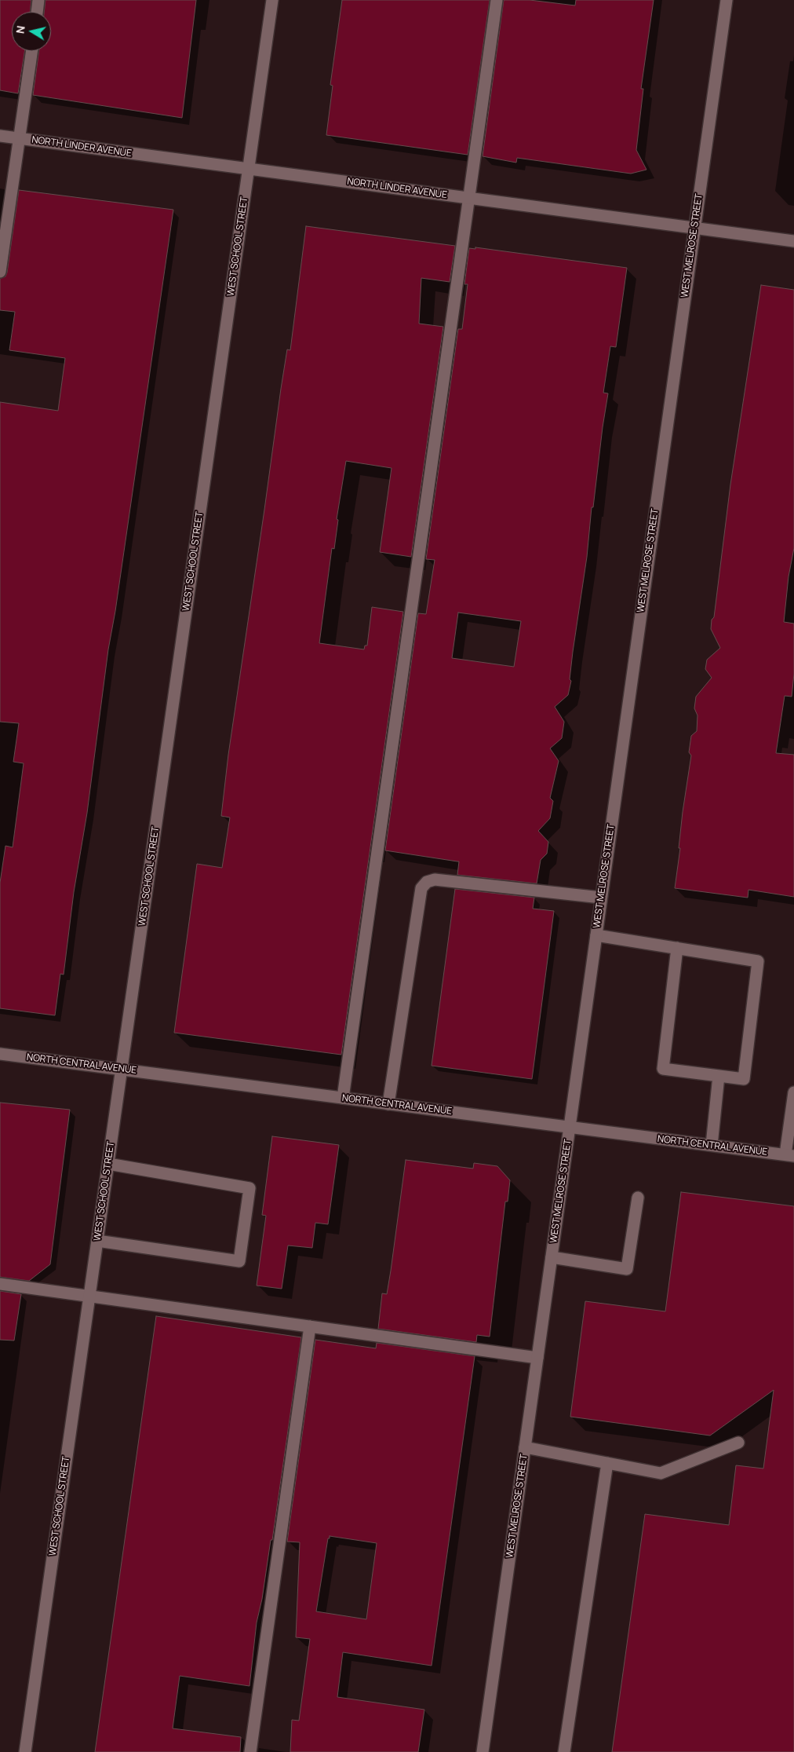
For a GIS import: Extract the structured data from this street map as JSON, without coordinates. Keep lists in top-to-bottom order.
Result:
{
  "streets": {
    "street": [
      "NORTH LINDER AVENUE",
      "WEST MELROSE STREET",
      "WEST SCHOOL STREET",
      "NORTH CENTRAL AVENUE"
    ]
  },
  "crossings": [
    ["NORTH LINDER AVENUE", "WEST MELROSE STREET"],
    ["NORTH LINDER AVENUE", "WEST SCHOOL STREET"],
    ["WEST MELROSE STREET", "NORTH CENTRAL AVENUE"],
    ["WEST SCHOOL STREET", "NORTH CENTRAL AVENUE"]
  ],
  "north": "left"
}
